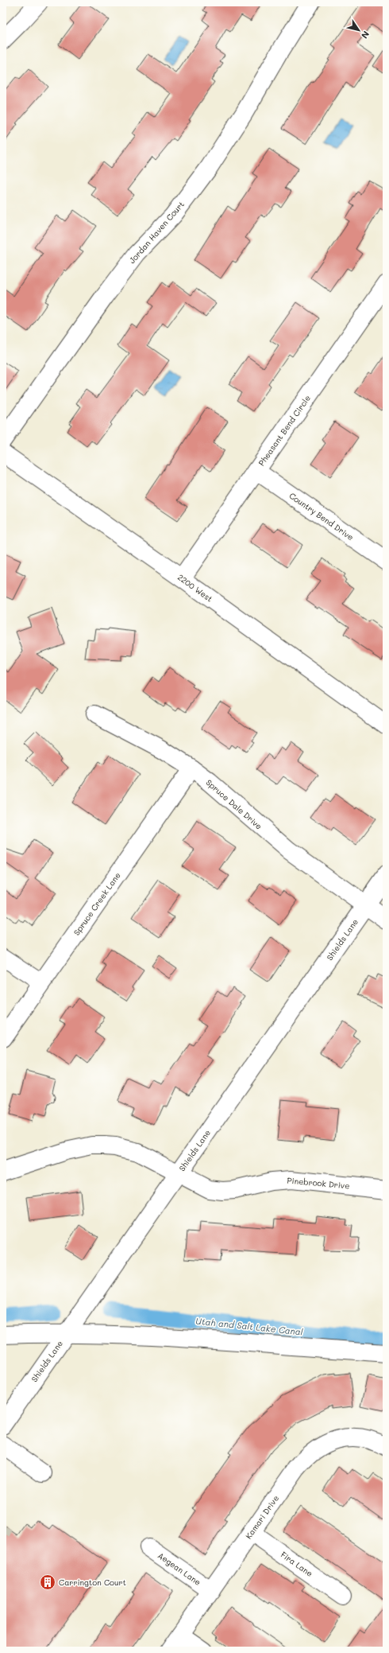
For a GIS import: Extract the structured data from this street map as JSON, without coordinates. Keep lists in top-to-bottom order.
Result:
{
  "streets": {
    "street": [
      "Jordan Haven Court",
      "Pheasant Bend Circle",
      "Country Bend Drive",
      "2200 West",
      "Spruce Dale Drive",
      "Spruce Creek Lane",
      "Shields Lane",
      "Pinebrook Drive",
      "Kamari Drive",
      "Fira Lane",
      "Aegean Lane"
    ]
  },
  "crossings": [
    ["Pheasant Bend Circle", "Country Bend Drive"],
    ["Pheasant Bend Circle", "2200 West"],
    ["Spruce Dale Drive", "Spruce Creek Lane"],
    ["Spruce Dale Drive", "Shields Lane"],
    ["Shields Lane", "Pinebrook Drive"],
    ["Kamari Drive", "Fira Lane"],
    ["Kamari Drive", "Aegean Lane"]
  ],
  "water": ["Utah and Salt Lake Canal"],
  "places": {
    "building": ["Carrington Court"]
  },
  "north": "bottom right"
}
